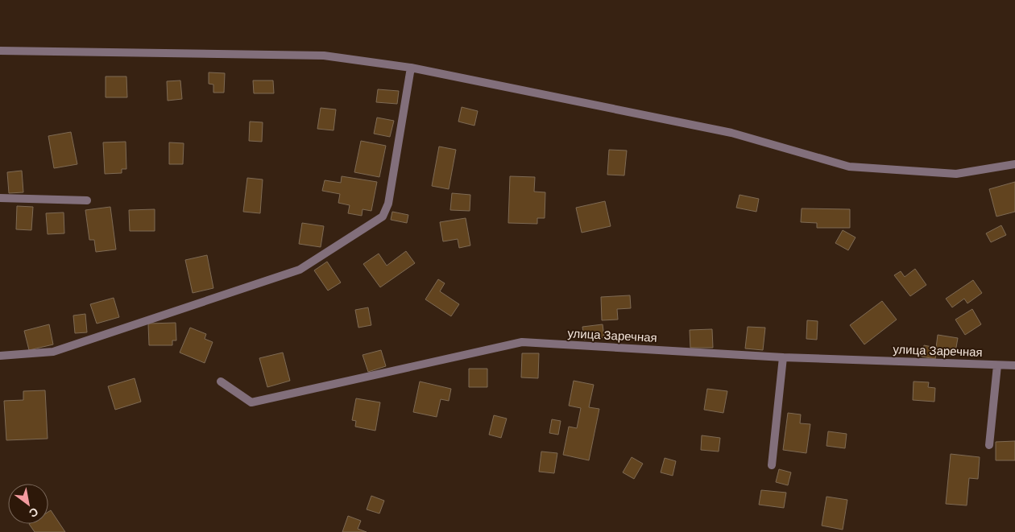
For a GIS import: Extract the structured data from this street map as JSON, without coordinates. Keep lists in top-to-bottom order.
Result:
{
  "streets": {
    "street": ["улица Заречная"]
  },
  "north": "bottom right"
}
